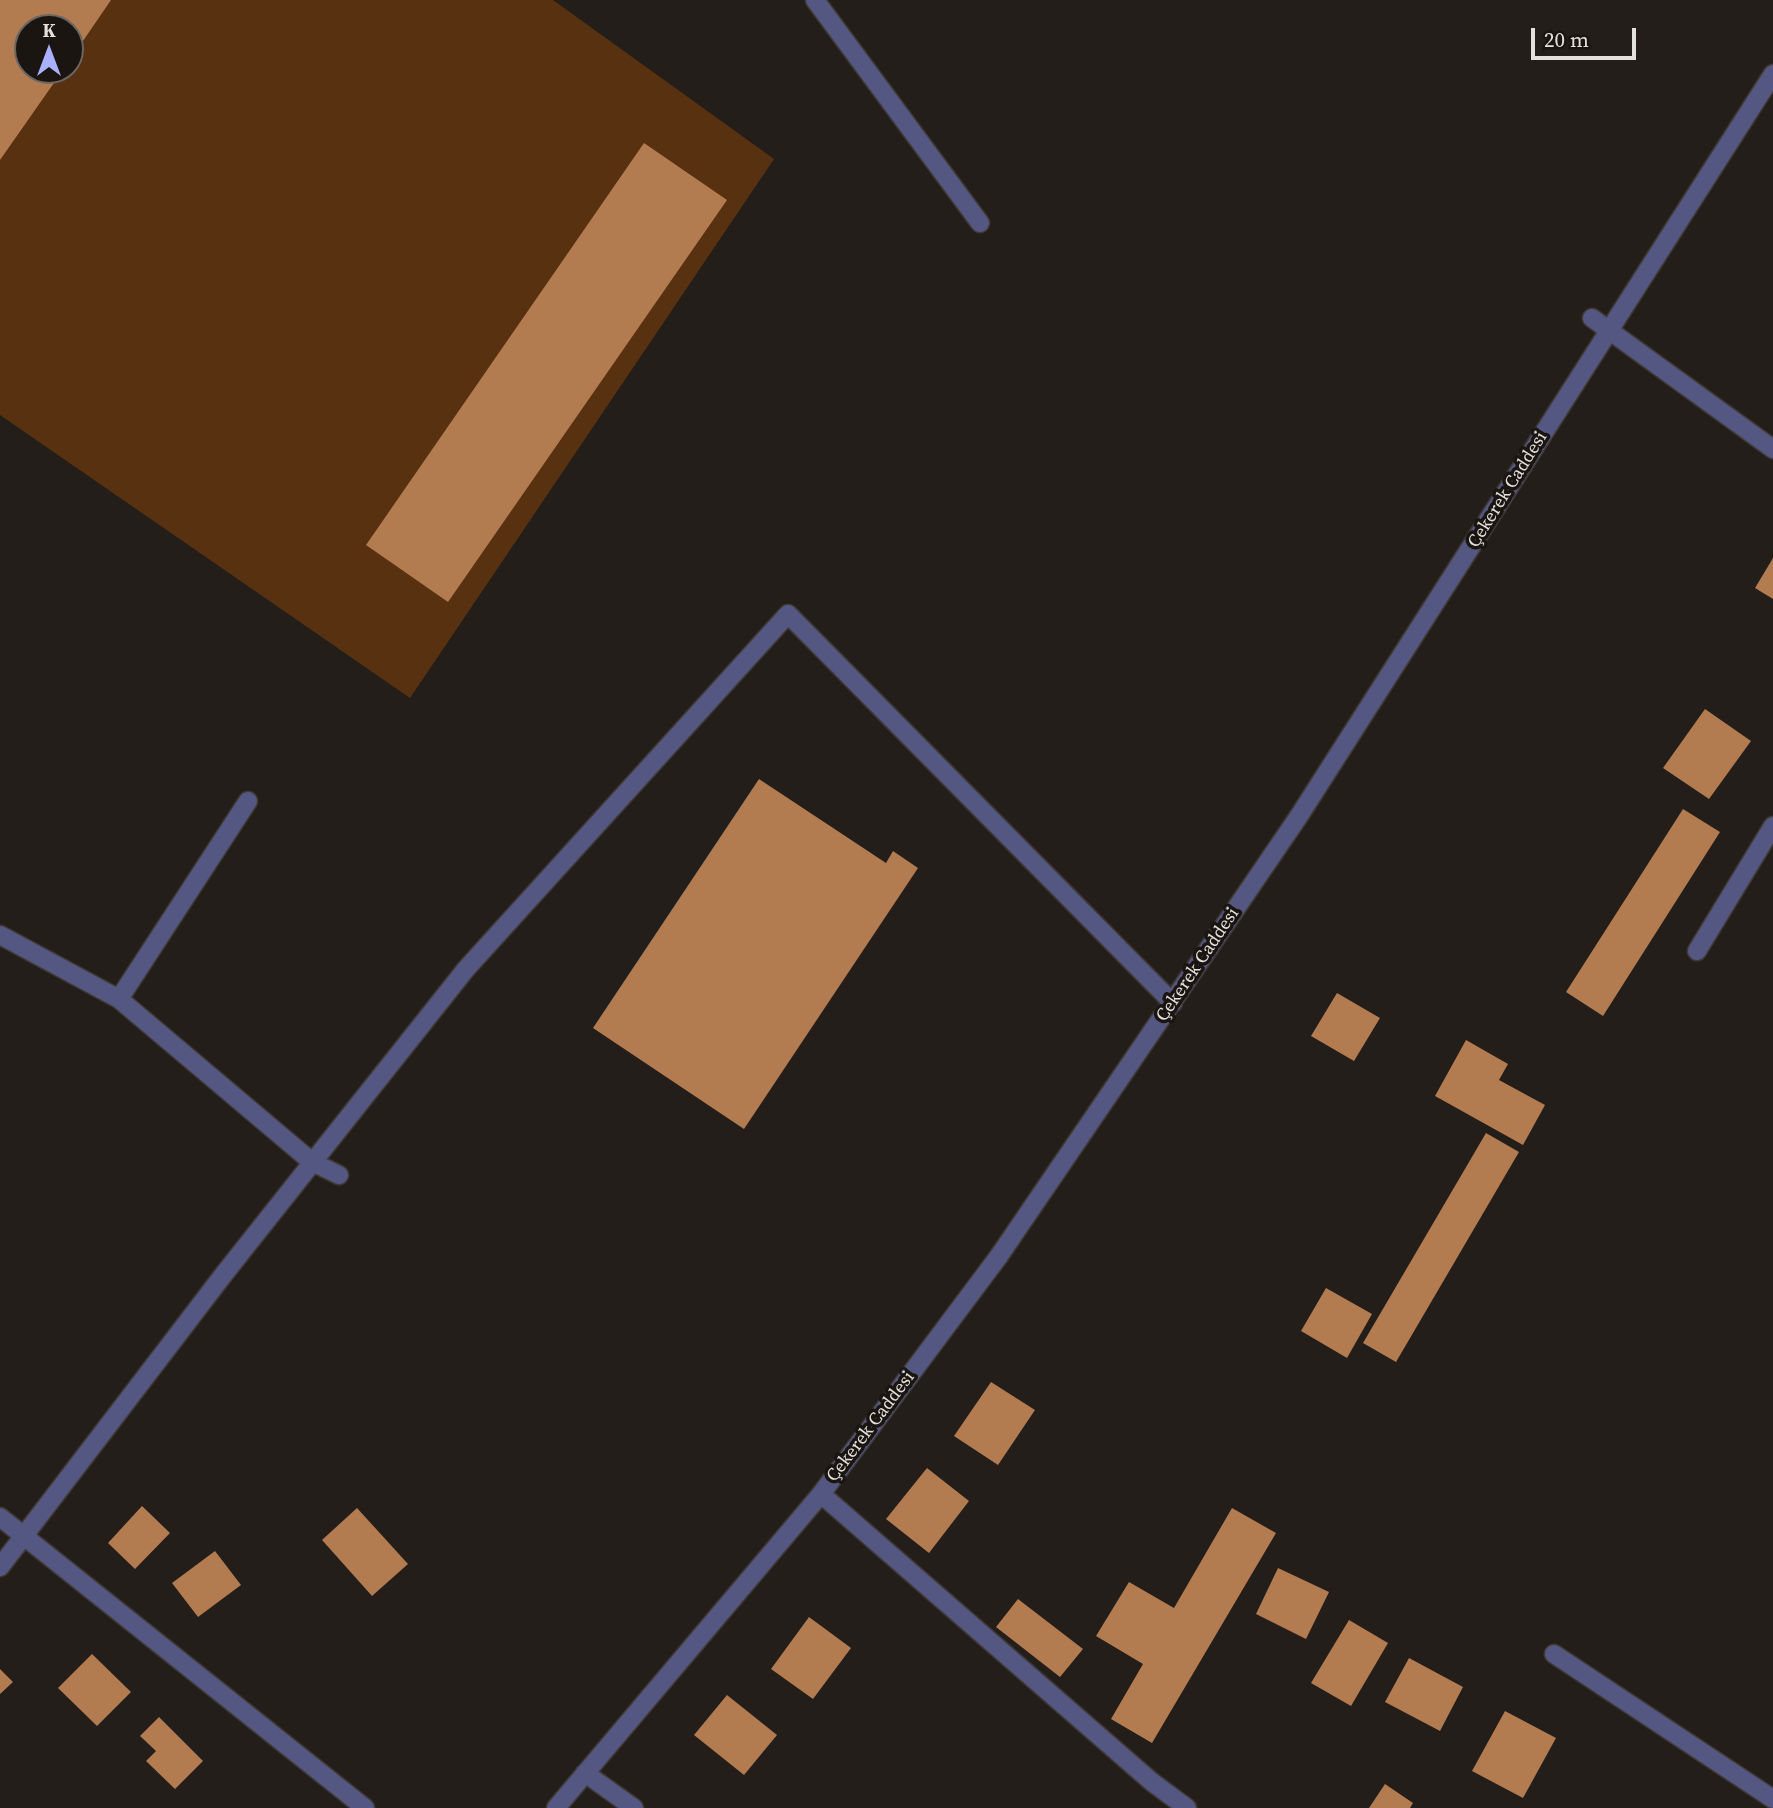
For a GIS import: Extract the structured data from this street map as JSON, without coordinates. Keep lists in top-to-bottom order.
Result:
{
  "streets": {
    "street": ["Çekerek Caddesi"]
  },
  "scale_bar": "20 m",
  "north": "top"
}
